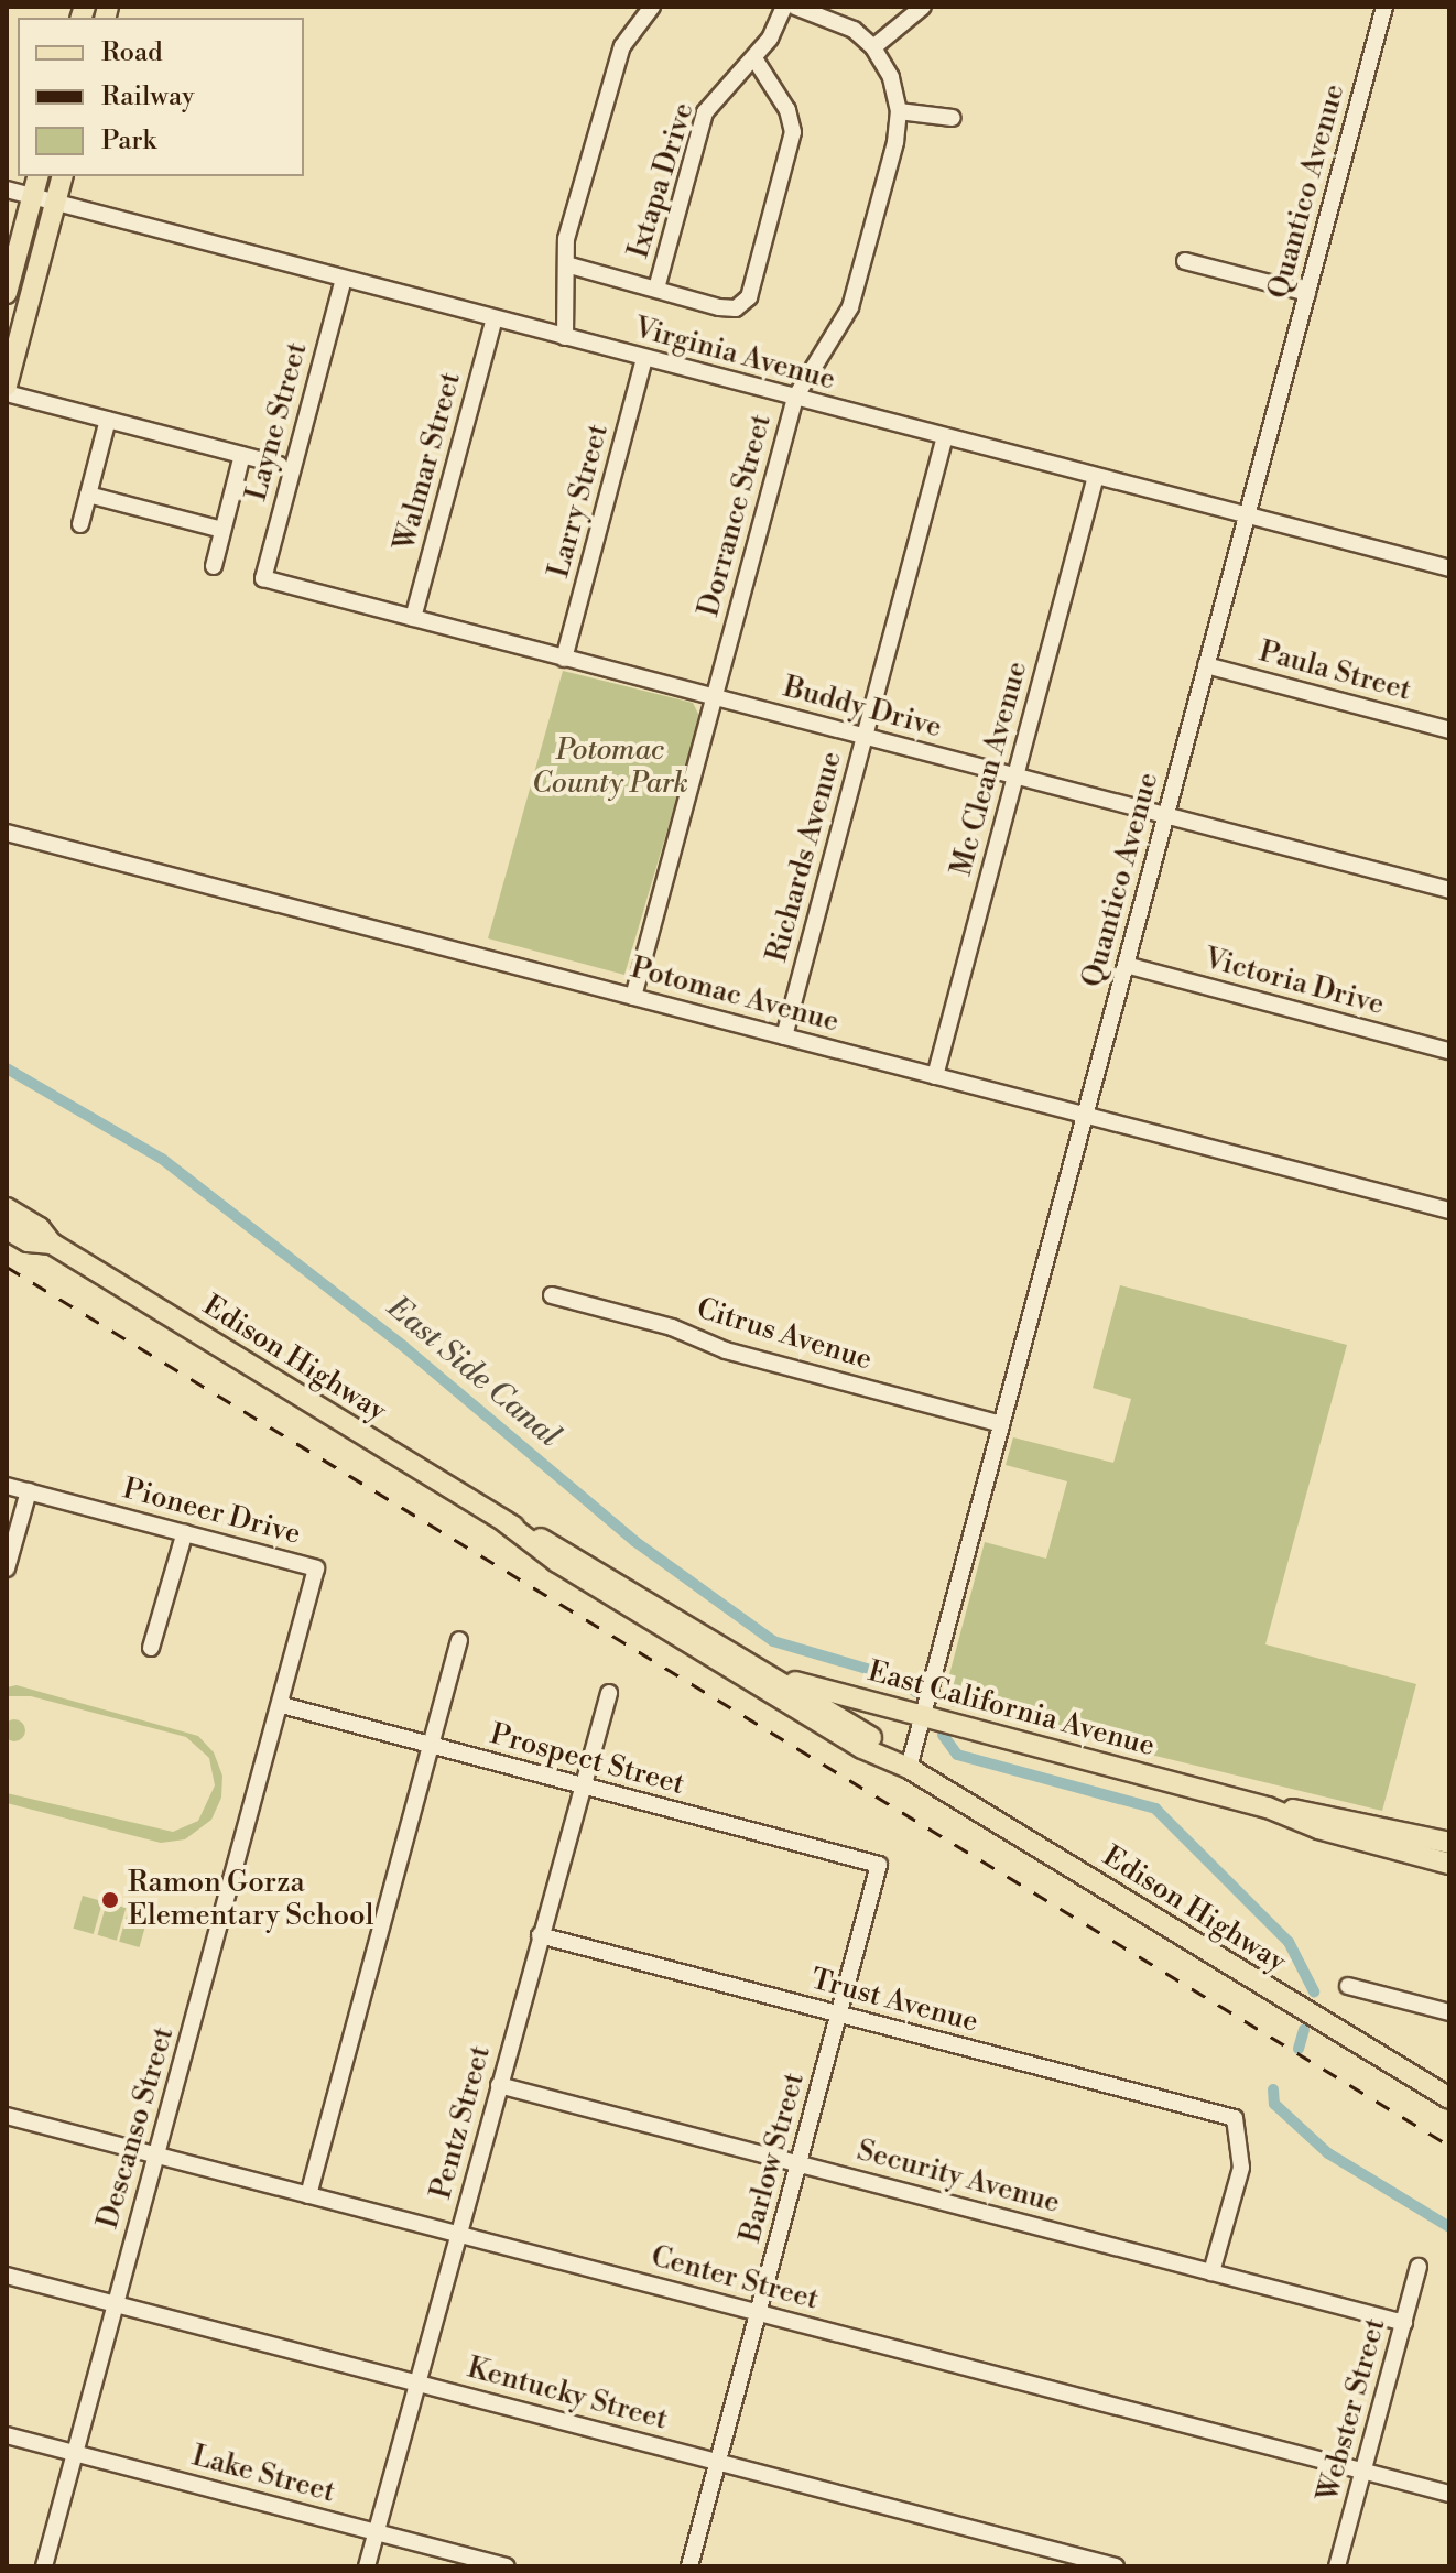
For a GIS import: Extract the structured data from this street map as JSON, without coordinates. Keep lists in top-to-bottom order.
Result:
{
  "streets": {
    "main road": ["Edison Highway", "East California Avenue"],
    "street": [
      "Ixtapa Drive",
      "Quantico Avenue",
      "Virginia Avenue",
      "Layne Street",
      "Walmar Street",
      "Larry Street",
      "Dorrance Street",
      "Paula Street",
      "Buddy Drive",
      "Mc Clean Avenue",
      "Richards Avenue",
      "Victoria Drive",
      "Potomac Avenue",
      "Citrus Avenue",
      "Pioneer Drive",
      "Prospect Street",
      "Trust Avenue",
      "Pentz Street",
      "Descanso Street",
      "Barlow Street",
      "Security Avenue",
      "Center Street",
      "Kentucky Street",
      "Webster Street",
      "Lake Street"
    ]
  },
  "crossings": [
    ["Quantico Avenue", "Virginia Avenue"],
    ["Quantico Avenue", "Paula Street"],
    ["Quantico Avenue", "Buddy Drive"],
    ["Quantico Avenue", "Victoria Drive"],
    ["Quantico Avenue", "Potomac Avenue"],
    ["Quantico Avenue", "Citrus Avenue"],
    ["Quantico Avenue", "Edison Highway"],
    ["Quantico Avenue", "East California Avenue"],
    ["Virginia Avenue", "Layne Street"],
    ["Virginia Avenue", "Walmar Street"],
    ["Virginia Avenue", "Larry Street"],
    ["Virginia Avenue", "Dorrance Street"],
    ["Virginia Avenue", "Mc Clean Avenue"],
    ["Virginia Avenue", "Richards Avenue"],
    ["Layne Street", "Buddy Drive"],
    ["Walmar Street", "Buddy Drive"],
    ["Larry Street", "Buddy Drive"],
    ["Dorrance Street", "Buddy Drive"],
    ["Dorrance Street", "Potomac Avenue"],
    ["Buddy Drive", "Mc Clean Avenue"],
    ["Buddy Drive", "Richards Avenue"],
    ["Mc Clean Avenue", "Potomac Avenue"],
    ["Richards Avenue", "Potomac Avenue"],
    ["Edison Highway", "East California Avenue"],
    ["Pioneer Drive", "Prospect Street"],
    ["Pioneer Drive", "Descanso Street"],
    ["Prospect Street", "Pentz Street"],
    ["Prospect Street", "Descanso Street"],
    ["Prospect Street", "Barlow Street"],
    ["Trust Avenue", "Pentz Street"],
    ["Trust Avenue", "Barlow Street"],
    ["Trust Avenue", "Security Avenue"],
    ["Pentz Street", "Security Avenue"],
    ["Pentz Street", "Center Street"],
    ["Pentz Street", "Kentucky Street"],
    ["Pentz Street", "Lake Street"],
    ["Descanso Street", "Center Street"],
    ["Descanso Street", "Kentucky Street"],
    ["Descanso Street", "Lake Street"],
    ["Barlow Street", "Security Avenue"],
    ["Barlow Street", "Center Street"],
    ["Barlow Street", "Kentucky Street"],
    ["Security Avenue", "Webster Street"],
    ["Center Street", "Webster Street"]
  ],
  "water": ["East Side Canal"],
  "parks": ["Potomac County Park"],
  "places": ["Ramon Gorza Elementary School"],
  "legend": ["Road", "Railway", "Park"]
}
